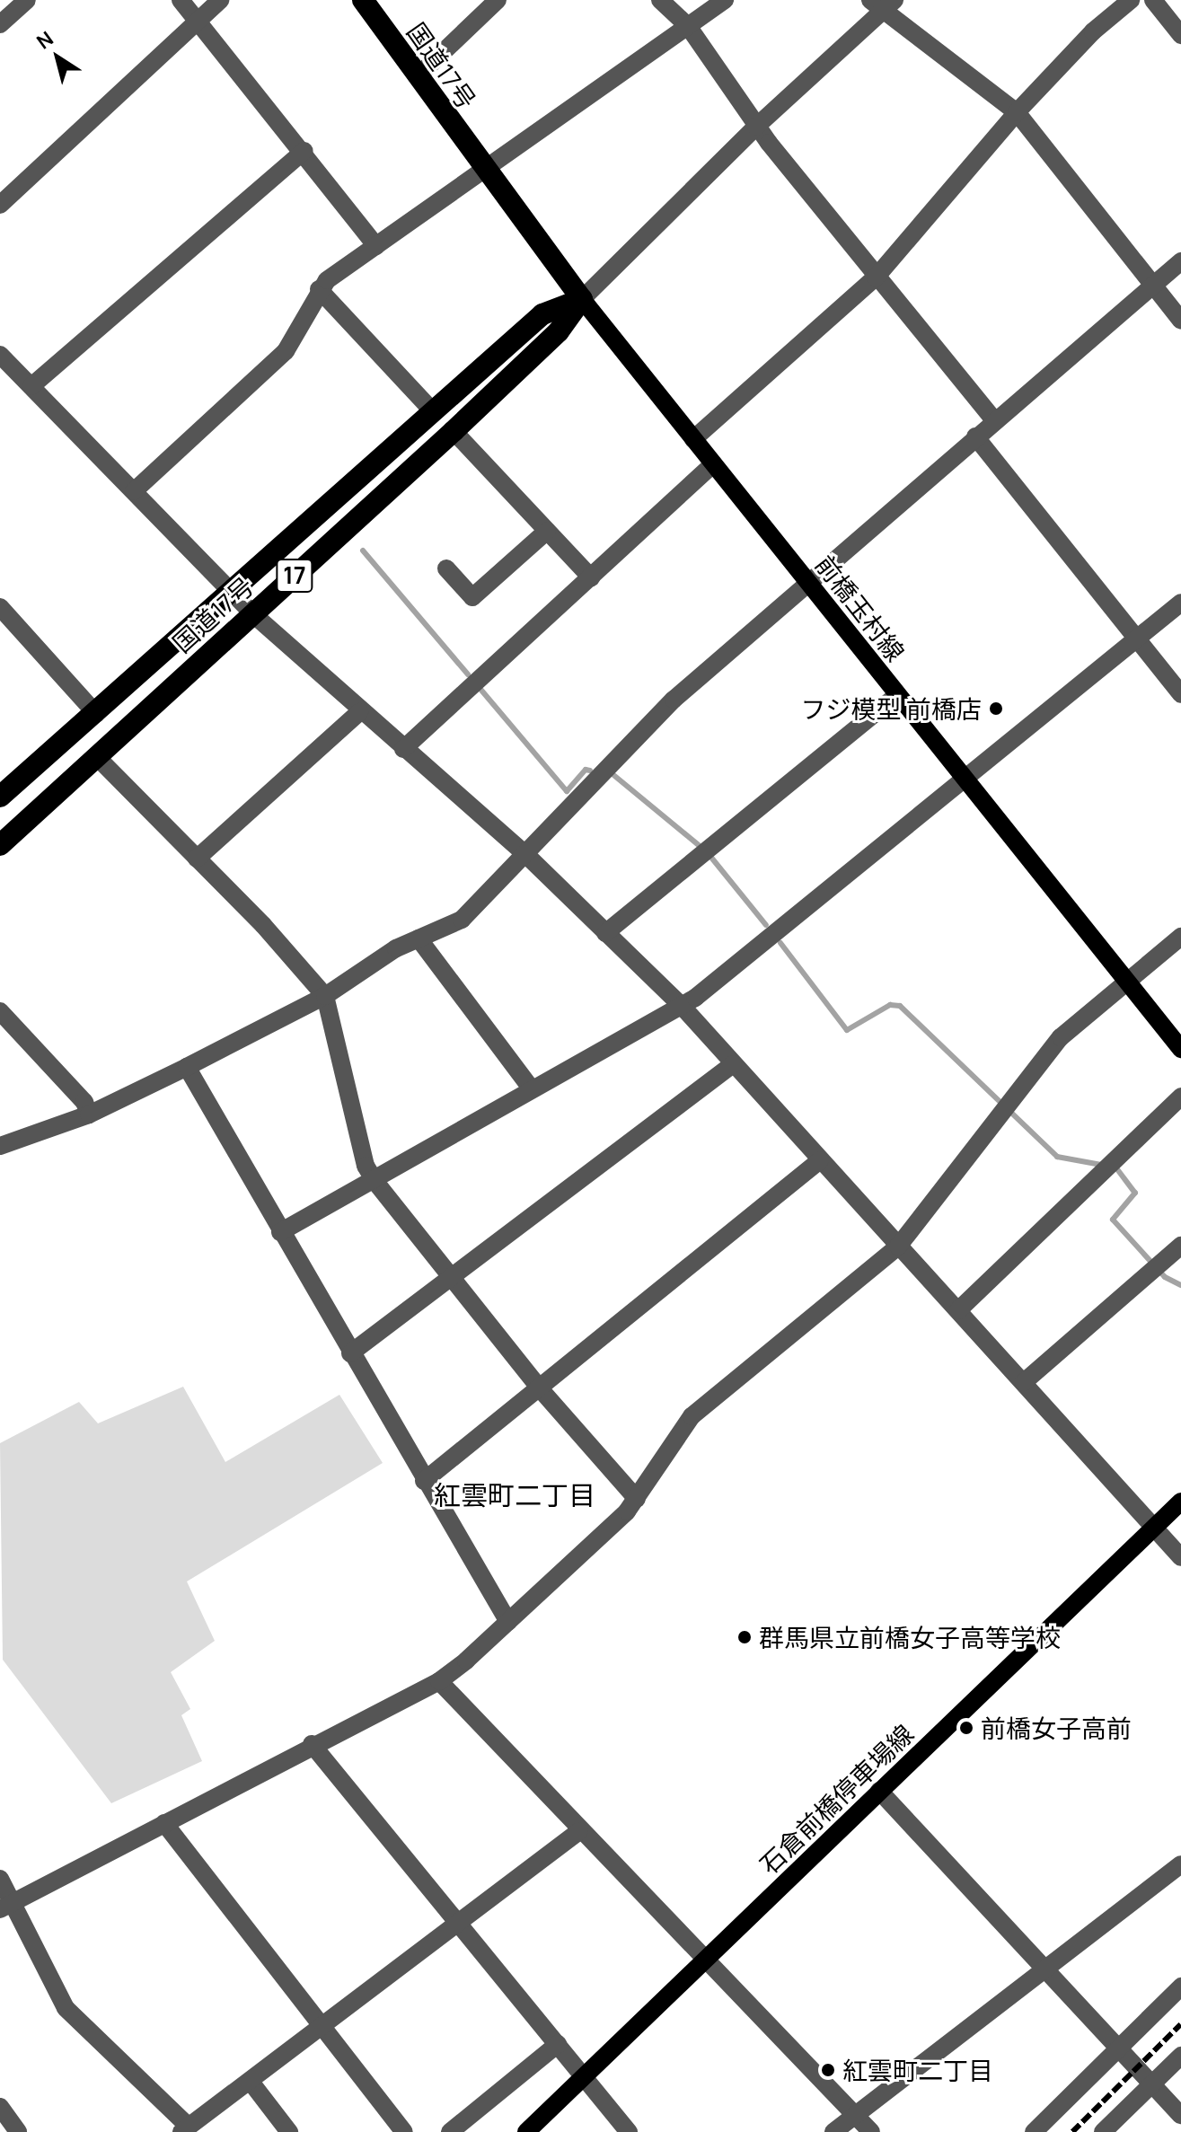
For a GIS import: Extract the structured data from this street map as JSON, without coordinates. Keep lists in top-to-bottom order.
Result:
{
  "streets": {
    "highway": ["国道17号", "17"],
    "main road": ["前橋玉村線", "石倉前橋停車場線"]
  },
  "crossings": [
    ["国道17号", "前橋玉村線"]
  ],
  "districts": ["紅雲町二丁目"],
  "places": [
    "フジ模型 前橋店",
    "群馬県立前橋女子高等学校",
    "前橋女子高前",
    "紅雲町二丁目"
  ],
  "north": "top left"
}
